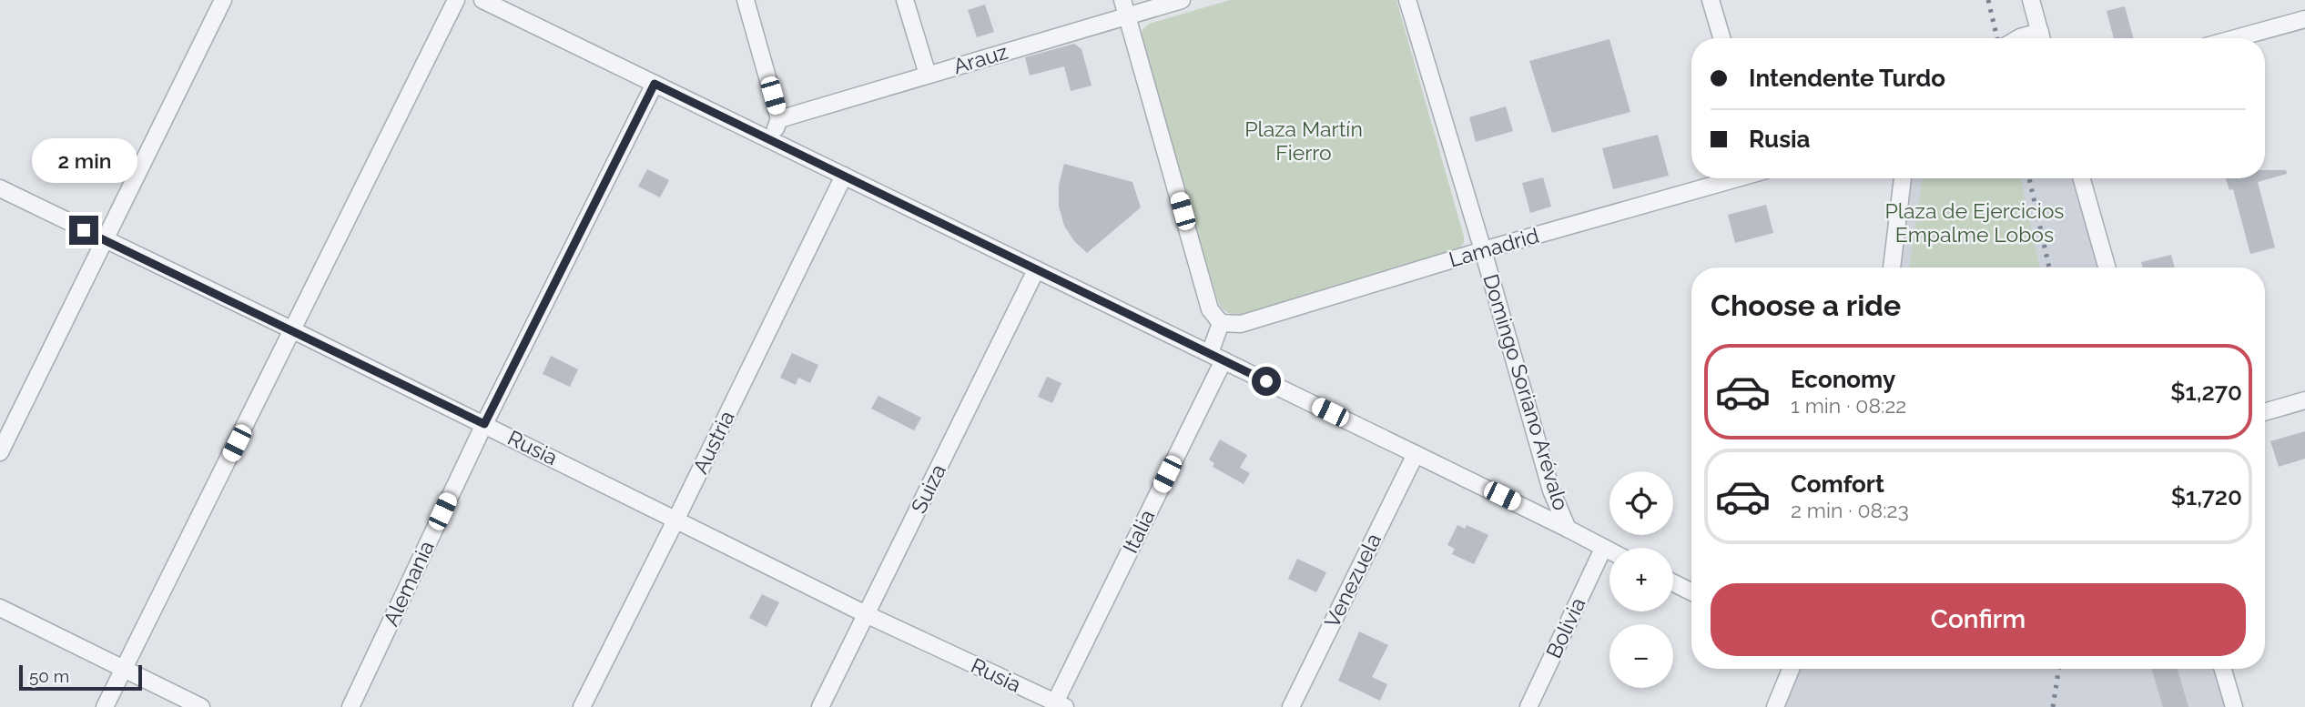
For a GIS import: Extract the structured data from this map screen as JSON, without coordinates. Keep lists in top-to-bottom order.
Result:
{
  "streets": {
    "street": [
      "Arauz",
      "Lamadrid",
      "Domingo Soriano Arévalo",
      "Austria",
      "Rusia",
      "Suiza",
      "Italia",
      "Venezuela",
      "Alemania",
      "Bolivia"
    ]
  },
  "crossings": [
    ["Lamadrid", "Domingo Soriano Arévalo"],
    ["Lamadrid", "Italia"],
    ["Austria", "Rusia"],
    ["Rusia", "Suiza"],
    ["Rusia", "Italia"],
    ["Rusia", "Alemania"]
  ],
  "parks": ["Plaza Martín Fierro", "Plaza de Ejercicios Empalme Lobos"],
  "scale_bar": "50 m",
  "page": {
    "banner": ["Intendente Turdo", "Rusia"],
    "bubble": "2 min",
    "heading": "Choose a ride",
    "list": [
      {
        "name": "Economy",
        "note": "1 min · 08:22",
        "value": "$1,270"
      },
      {
        "name": "Comfort",
        "note": "2 min · 08:23",
        "value": "$1,720"
      }
    ],
    "map_buttons": ["+", "−"],
    "buttons": "Confirm",
    "scale": "50 m"
  }
}
